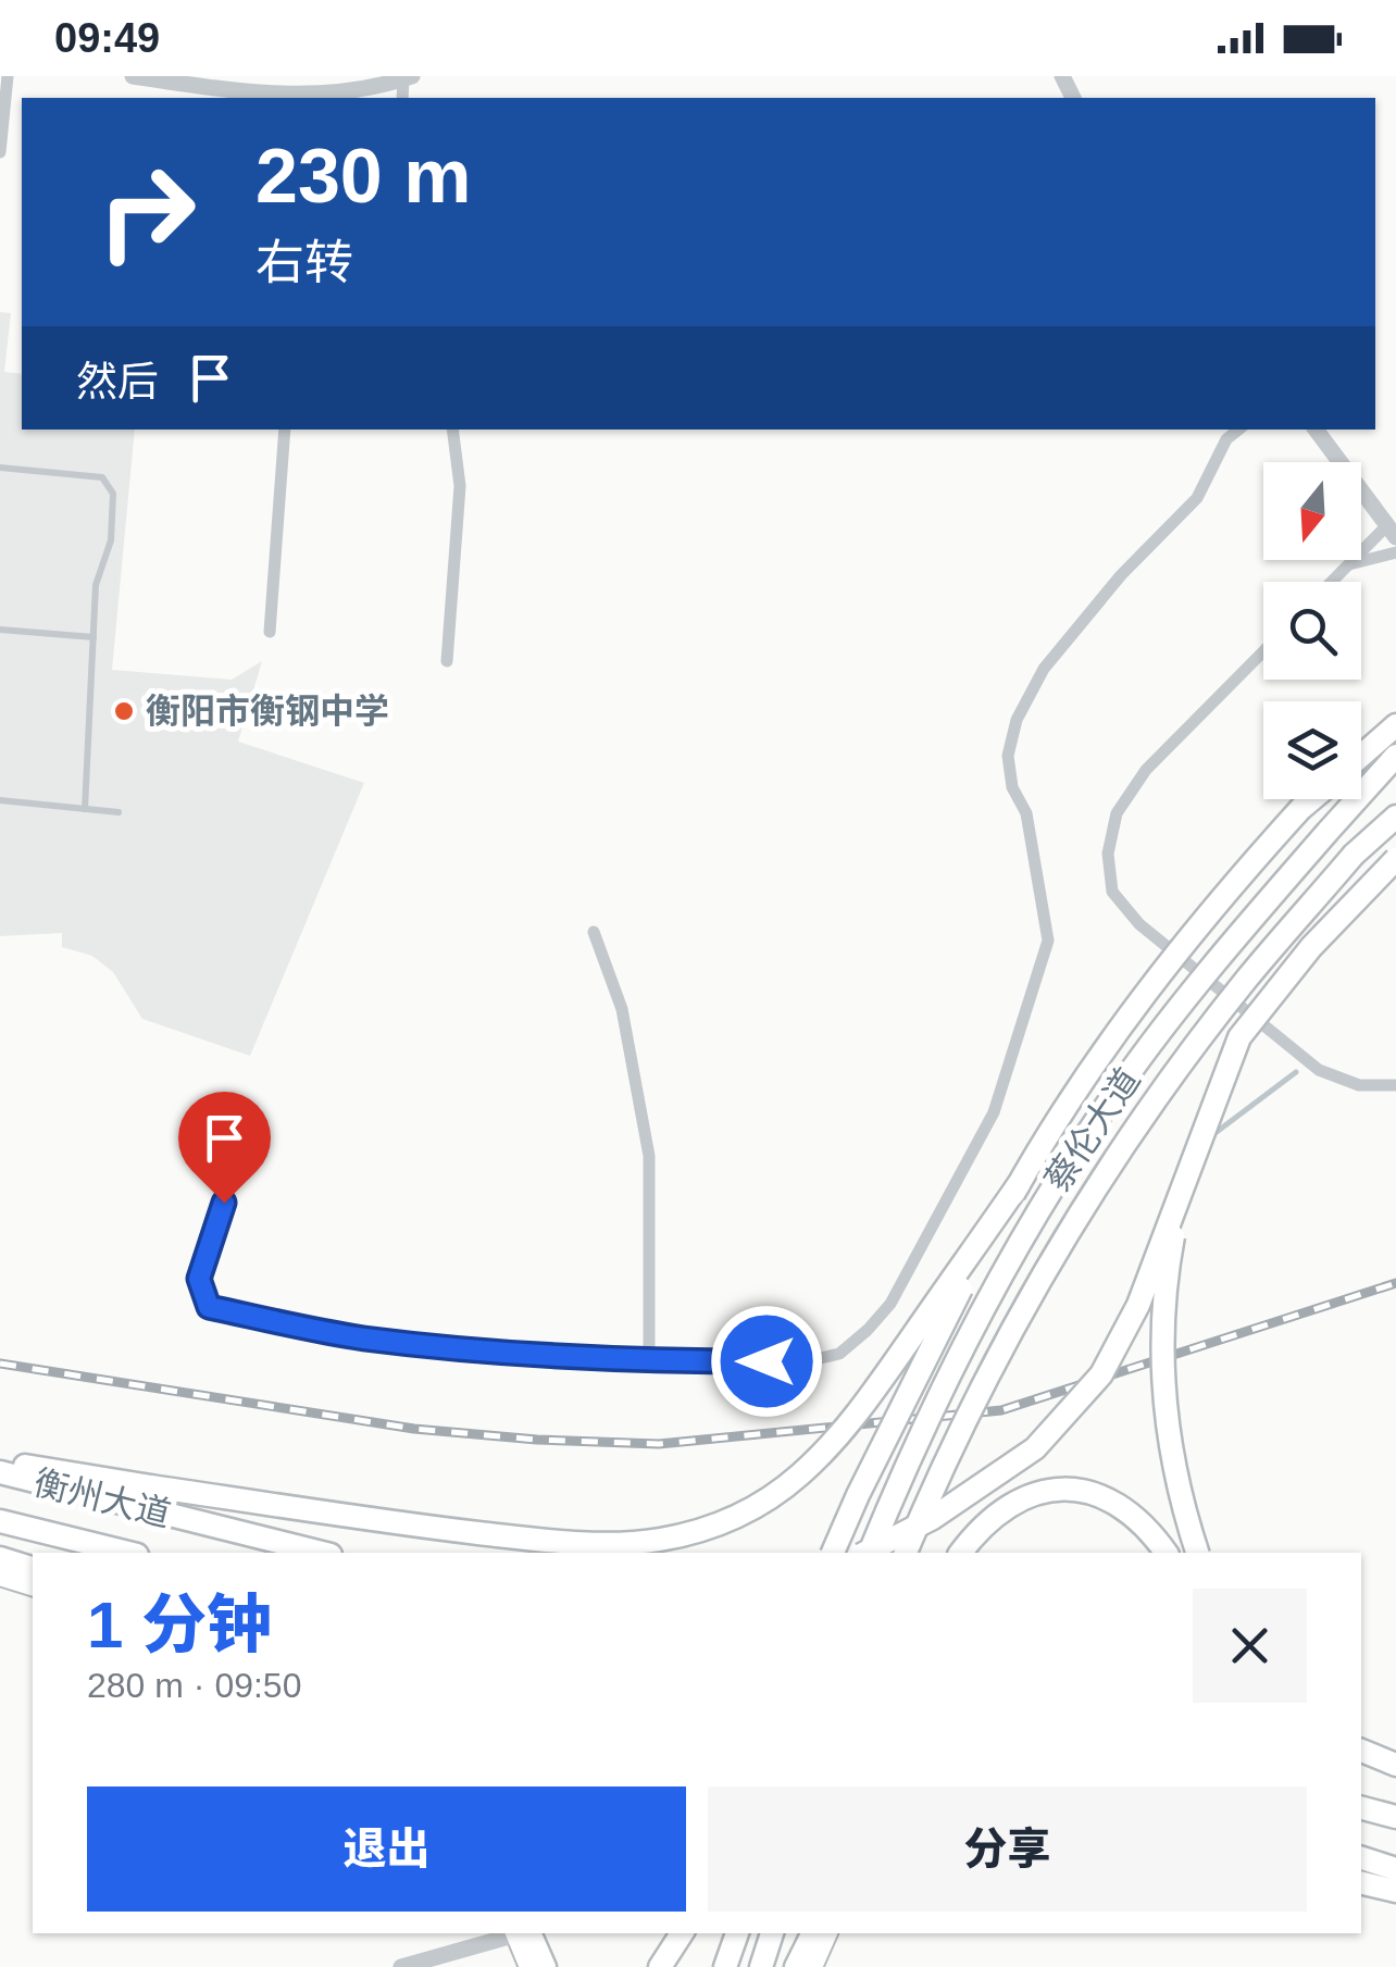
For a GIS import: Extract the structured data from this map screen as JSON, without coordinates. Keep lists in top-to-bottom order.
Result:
{
  "streets": {
    "highway": ["蔡伦大道", "衡州大道"]
  },
  "places": ["衡阳市衡钢中学"],
  "north": "bottom",
  "page": {
    "status": "09:49",
    "turn": ["230 m", "右转"],
    "then": "然后",
    "heading": ["1 分钟", "280 m · 09:50"],
    "buttons": ["退出", "分享"]
  }
}
